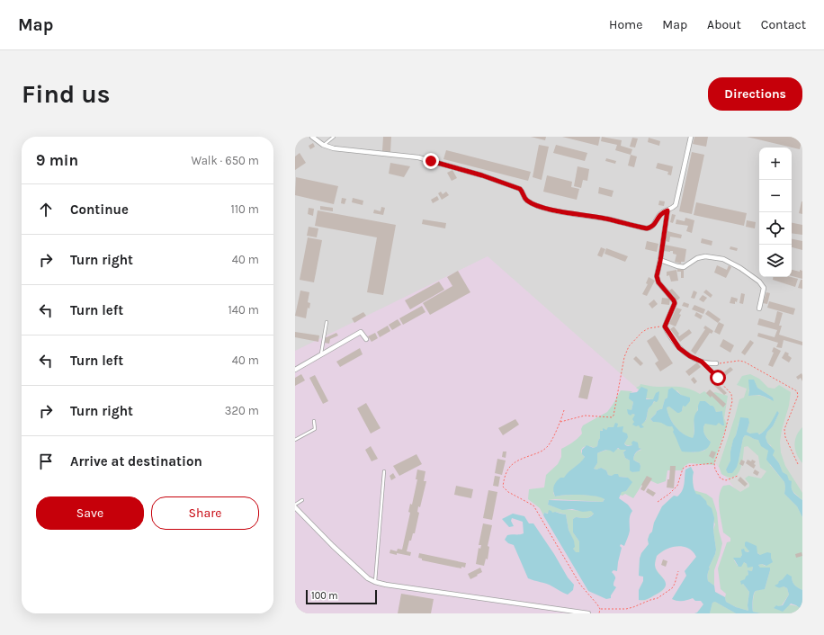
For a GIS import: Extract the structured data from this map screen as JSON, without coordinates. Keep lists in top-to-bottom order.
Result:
{
  "scale_bar": "100 m",
  "page": {
    "header": "Map",
    "nav": [
      "Home",
      "Map",
      "About",
      "Contact"
    ],
    "buttons": [
      "Directions",
      ["Save", "Share"]
    ],
    "title": "Find us",
    "heading": ["9 min", "Walk · 650 m"],
    "map_buttons": ["+", "−"],
    "list": [
      ["Continue", "110 m"],
      ["Turn right", "40 m"],
      ["Turn left", "140 m"],
      ["Turn left", "40 m"],
      ["Turn right", "320 m"],
      "Arrive at destination"
    ],
    "scale": "100 m"
  }
}
